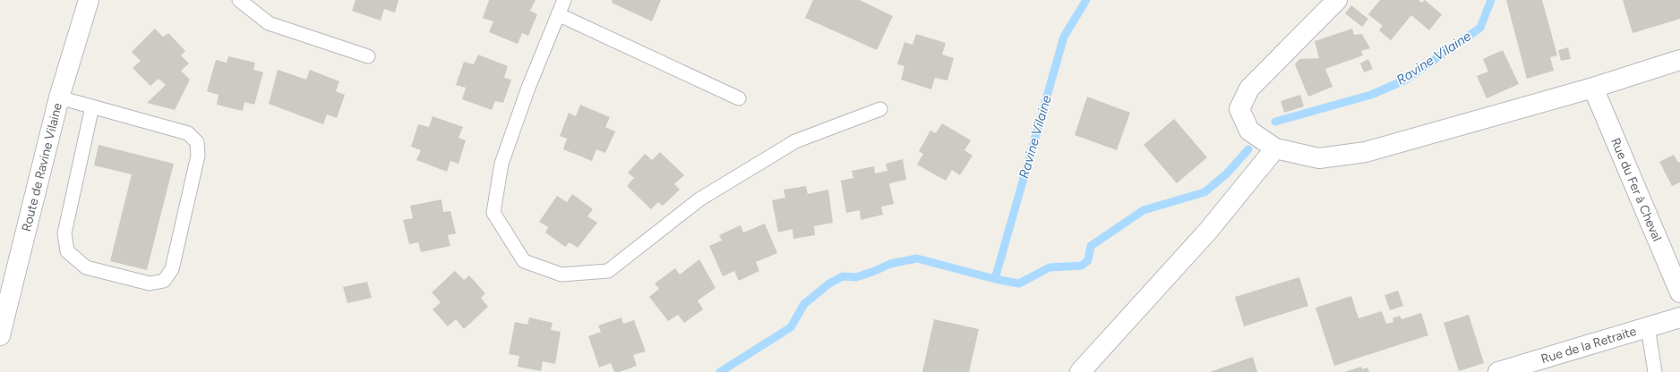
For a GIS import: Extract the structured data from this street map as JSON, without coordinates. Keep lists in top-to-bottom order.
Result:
{
  "streets": {
    "street": ["Route de Ravine Vilaine", "Rue du Fer à Cheval", "Rue de la Retraite"]
  },
  "water": ["Ravine Vilaine"]
}
